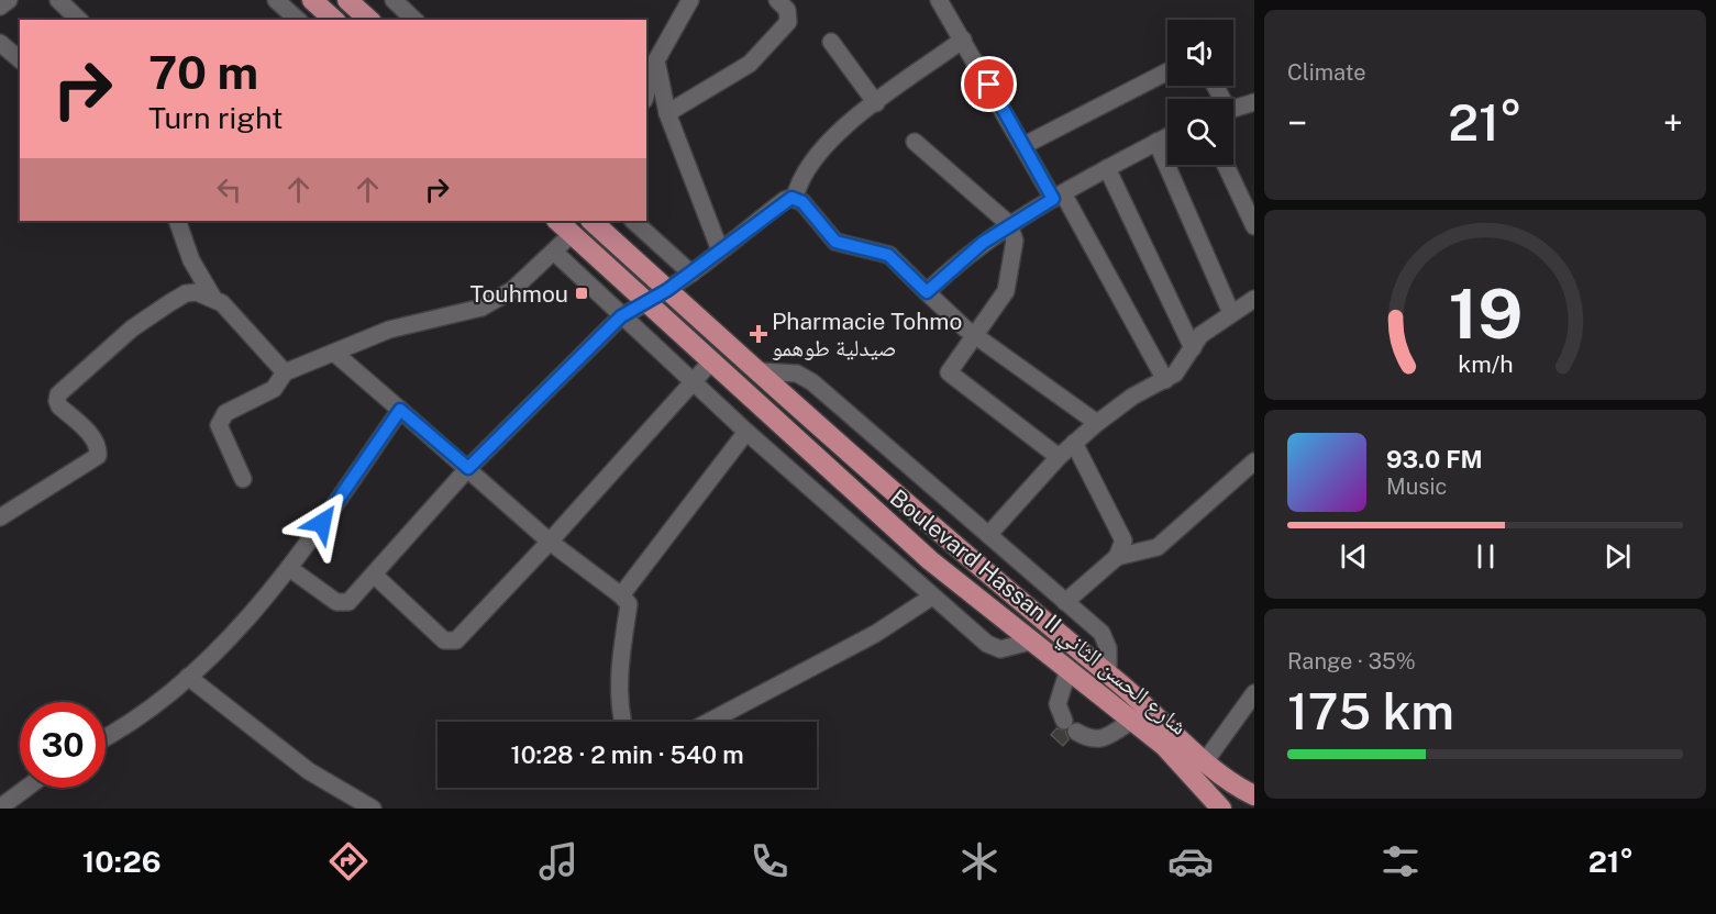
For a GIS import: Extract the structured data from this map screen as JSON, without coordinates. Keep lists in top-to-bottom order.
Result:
{
  "streets": {
    "main road": ["Boulevard Hassan II شارع الحسن الثاني"]
  },
  "places": {
    "transit": ["Touhmou"],
    "health": ["Pharmacie Tohmo صيدلية طوهمو"]
  },
  "page": {
    "tile": [
      "Climate",
      ["Range · 35%", "175 km"]
    ],
    "turn": ["70 m", "Turn right"],
    "heat": ["−", "21°", "+"],
    "song": ["93.0 FM", "Music"],
    "limit": "30",
    "trip": "10:28 · 2 min · 540 m",
    "tabs": ["10:26", "21°"],
    "gauge": ["19", "km/h"]
  }
}
